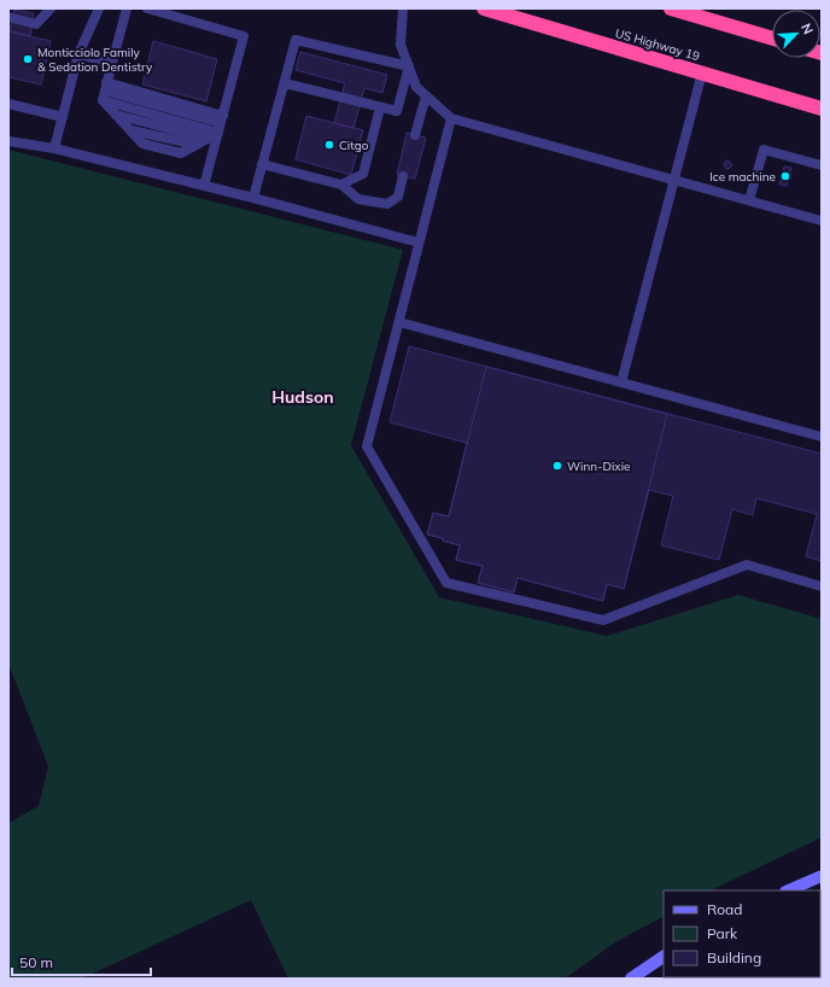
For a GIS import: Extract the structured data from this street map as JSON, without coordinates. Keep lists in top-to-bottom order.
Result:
{
  "streets": {
    "highway": ["US Highway 19"]
  },
  "districts": ["Hudson"],
  "places": [
    "Monticciolo Family & Sedation Dentistry",
    "Citgo",
    "Ice machine",
    "Winn-Dixie"
  ],
  "legend": ["Road", "Park", "Building"],
  "scale_bar": "50 m",
  "north": "top right"
}
